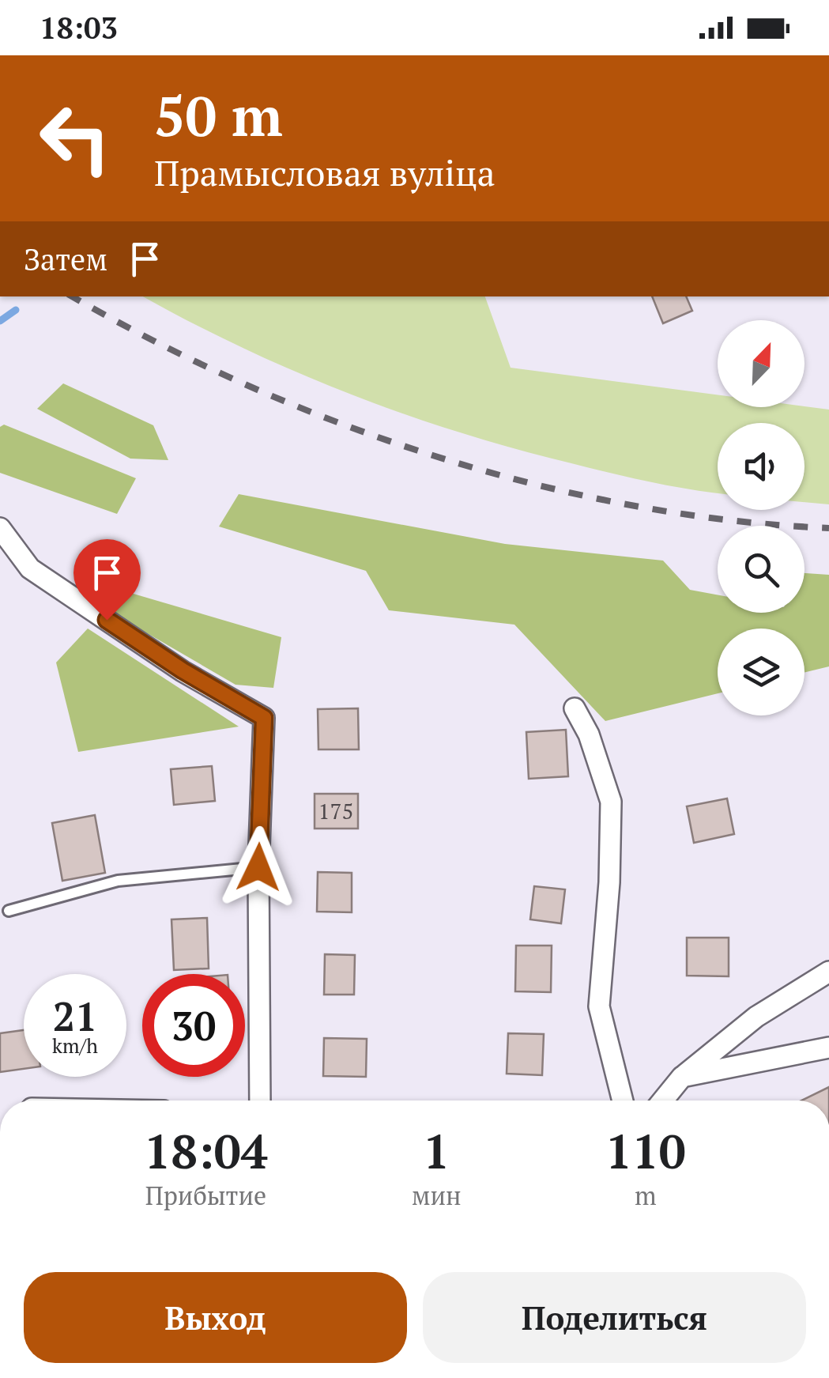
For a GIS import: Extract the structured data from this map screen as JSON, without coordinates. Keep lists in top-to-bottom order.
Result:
{
  "house_numbers": ["175"],
  "north": "top right",
  "page": {
    "status": "18:03",
    "turn": ["50 m", "Прамысловая вуліца"],
    "then": "Затем",
    "speed": "21 km/h",
    "limit": "30",
    "eta": [
      "18:04",
      "Прибытие",
      "1",
      "мин",
      "110",
      "m"
    ],
    "buttons": ["Выход", "Поделиться"]
  }
}
